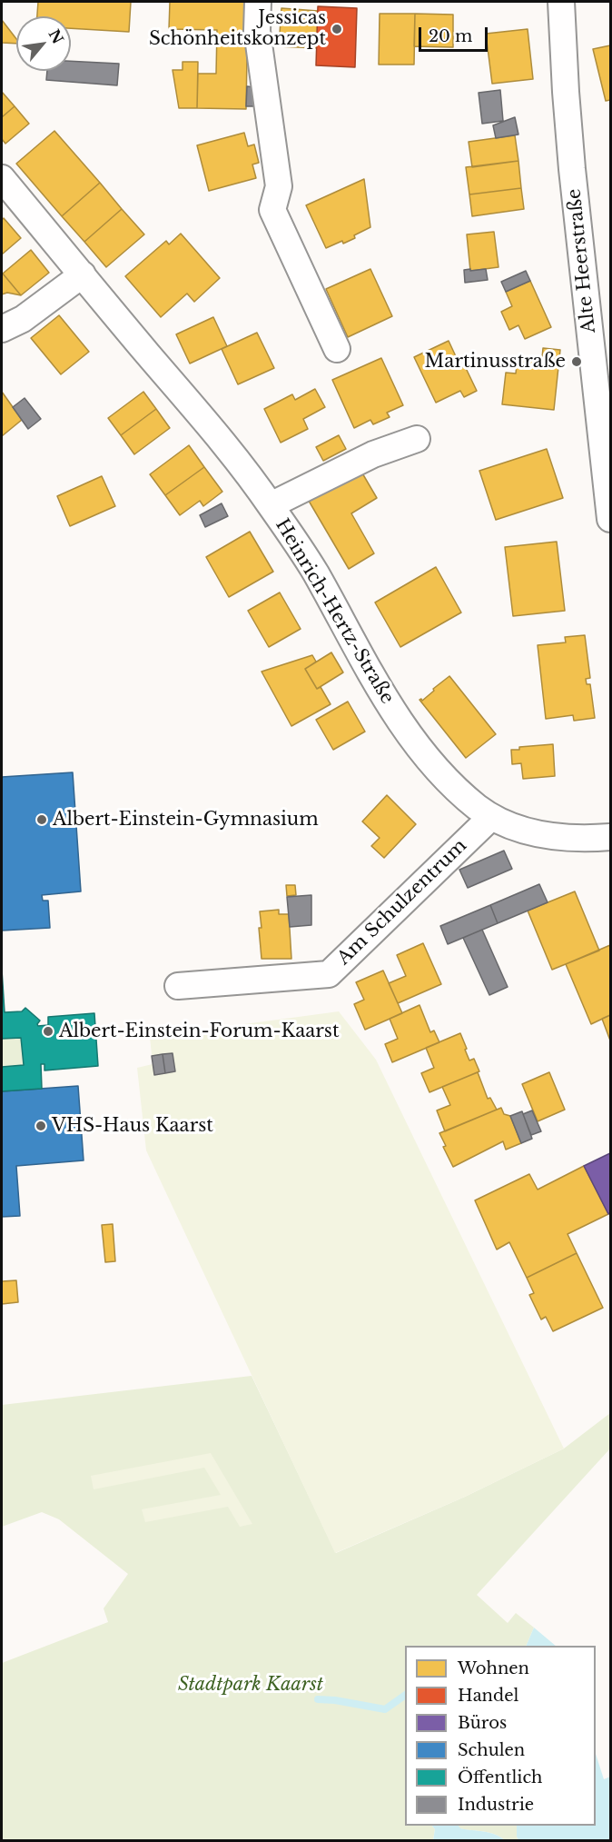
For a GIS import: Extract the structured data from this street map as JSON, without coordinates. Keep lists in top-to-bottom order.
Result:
{
  "streets": {
    "street": ["Alte Heerstraße", "Heinrich-Hertz-Straße", "Am Schulzentrum"]
  },
  "crossings": [
    ["Heinrich-Hertz-Straße", "Am Schulzentrum"]
  ],
  "parks": ["Stadtpark Kaarst"],
  "places": [
    "Jessicas Schönheitskonzept",
    "Martinusstraße",
    "Albert-Einstein-Gymnasium",
    "Albert-Einstein-Forum-Kaarst",
    "VHS-Haus Kaarst"
  ],
  "legend": [
    "Wohnen",
    "Handel",
    "Büros",
    "Schulen",
    "Öffentlich",
    "Industrie"
  ],
  "scale_bar": "20 m",
  "north": "top right"
}
